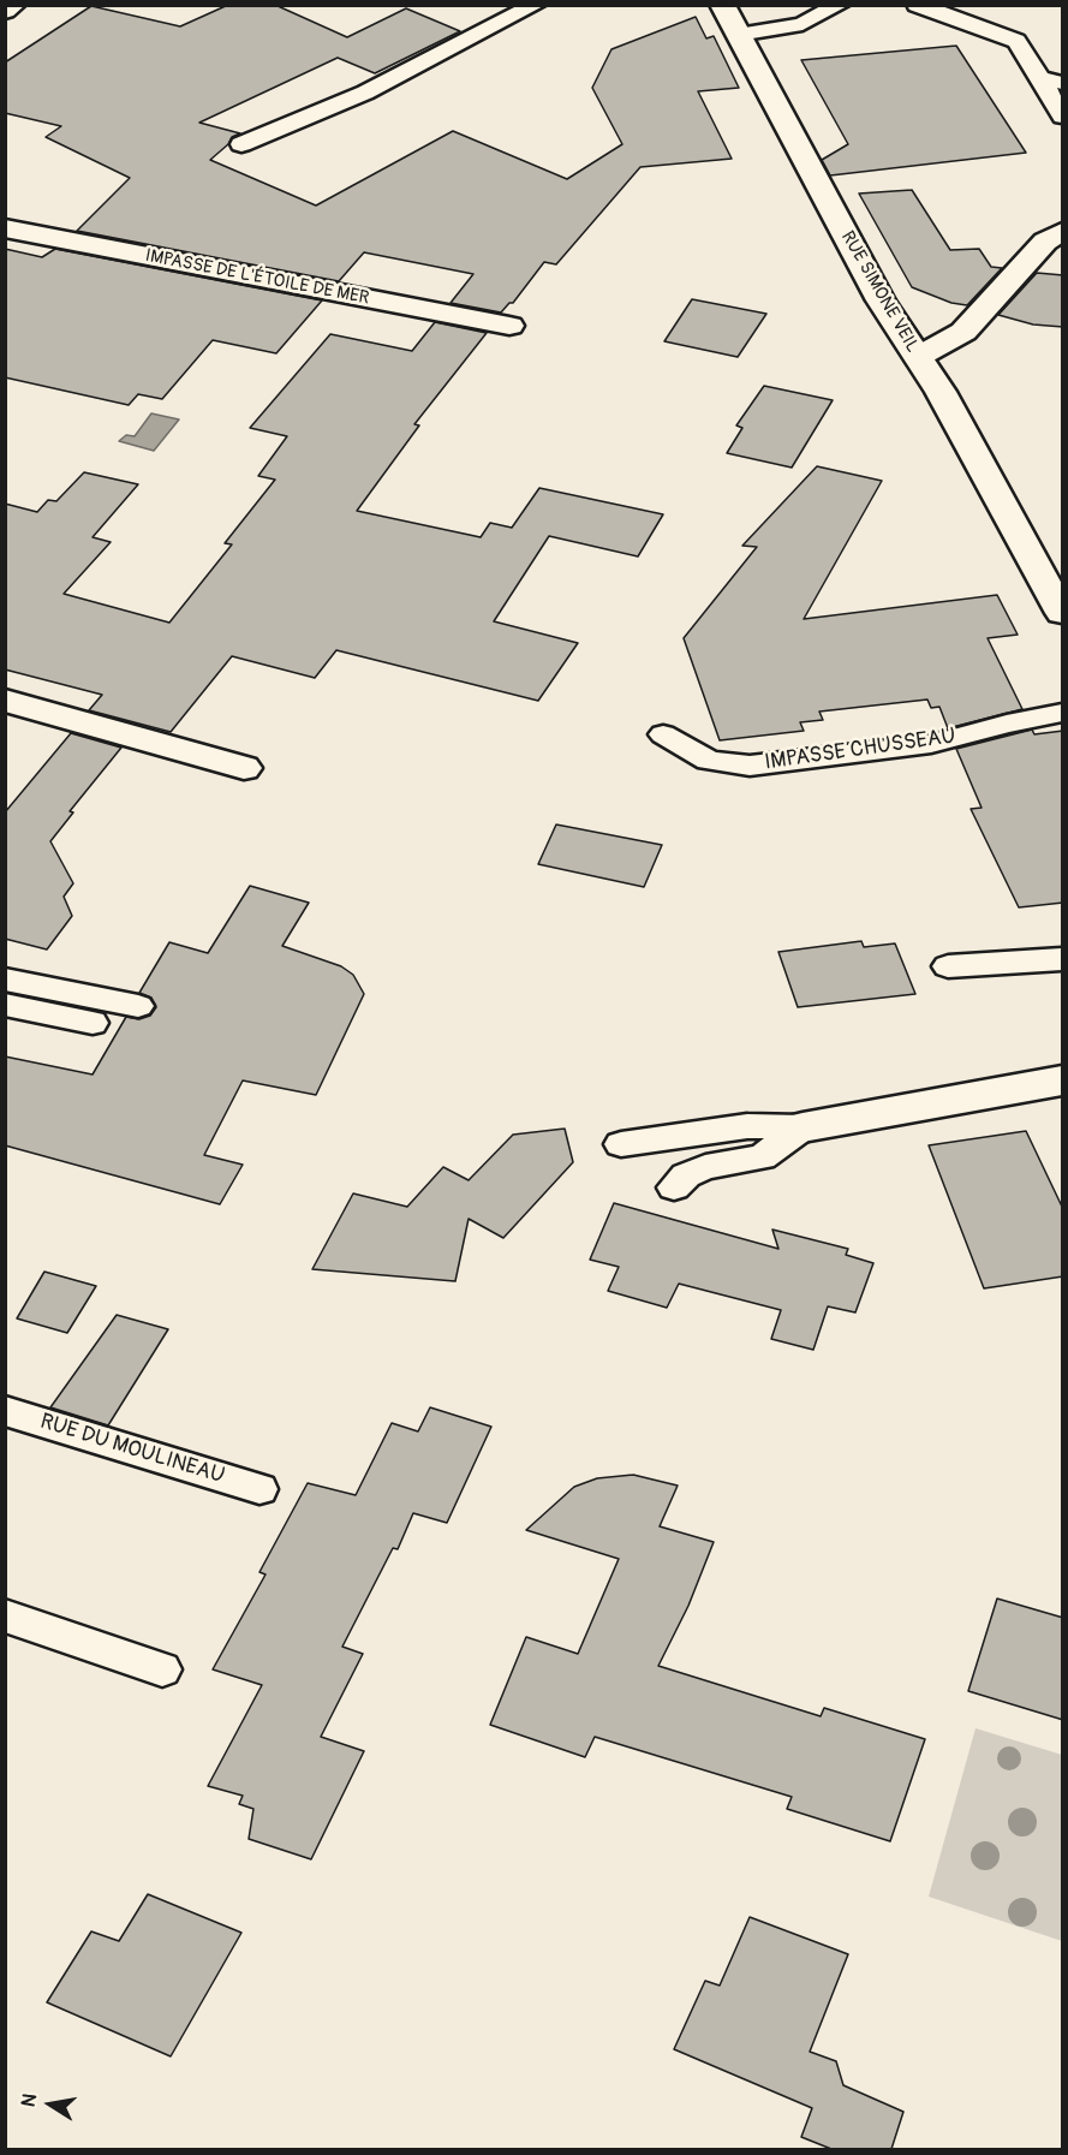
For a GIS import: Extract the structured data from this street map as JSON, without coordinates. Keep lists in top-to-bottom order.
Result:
{
  "streets": {
    "street": ["IMPASSE DE L'ÉTOILE DE MER", "RUE SIMONE VEIL"],
    "lane": ["IMPASSE CHUSSEAU", "RUE DU MOULINEAU"]
  },
  "north": "left"
}
